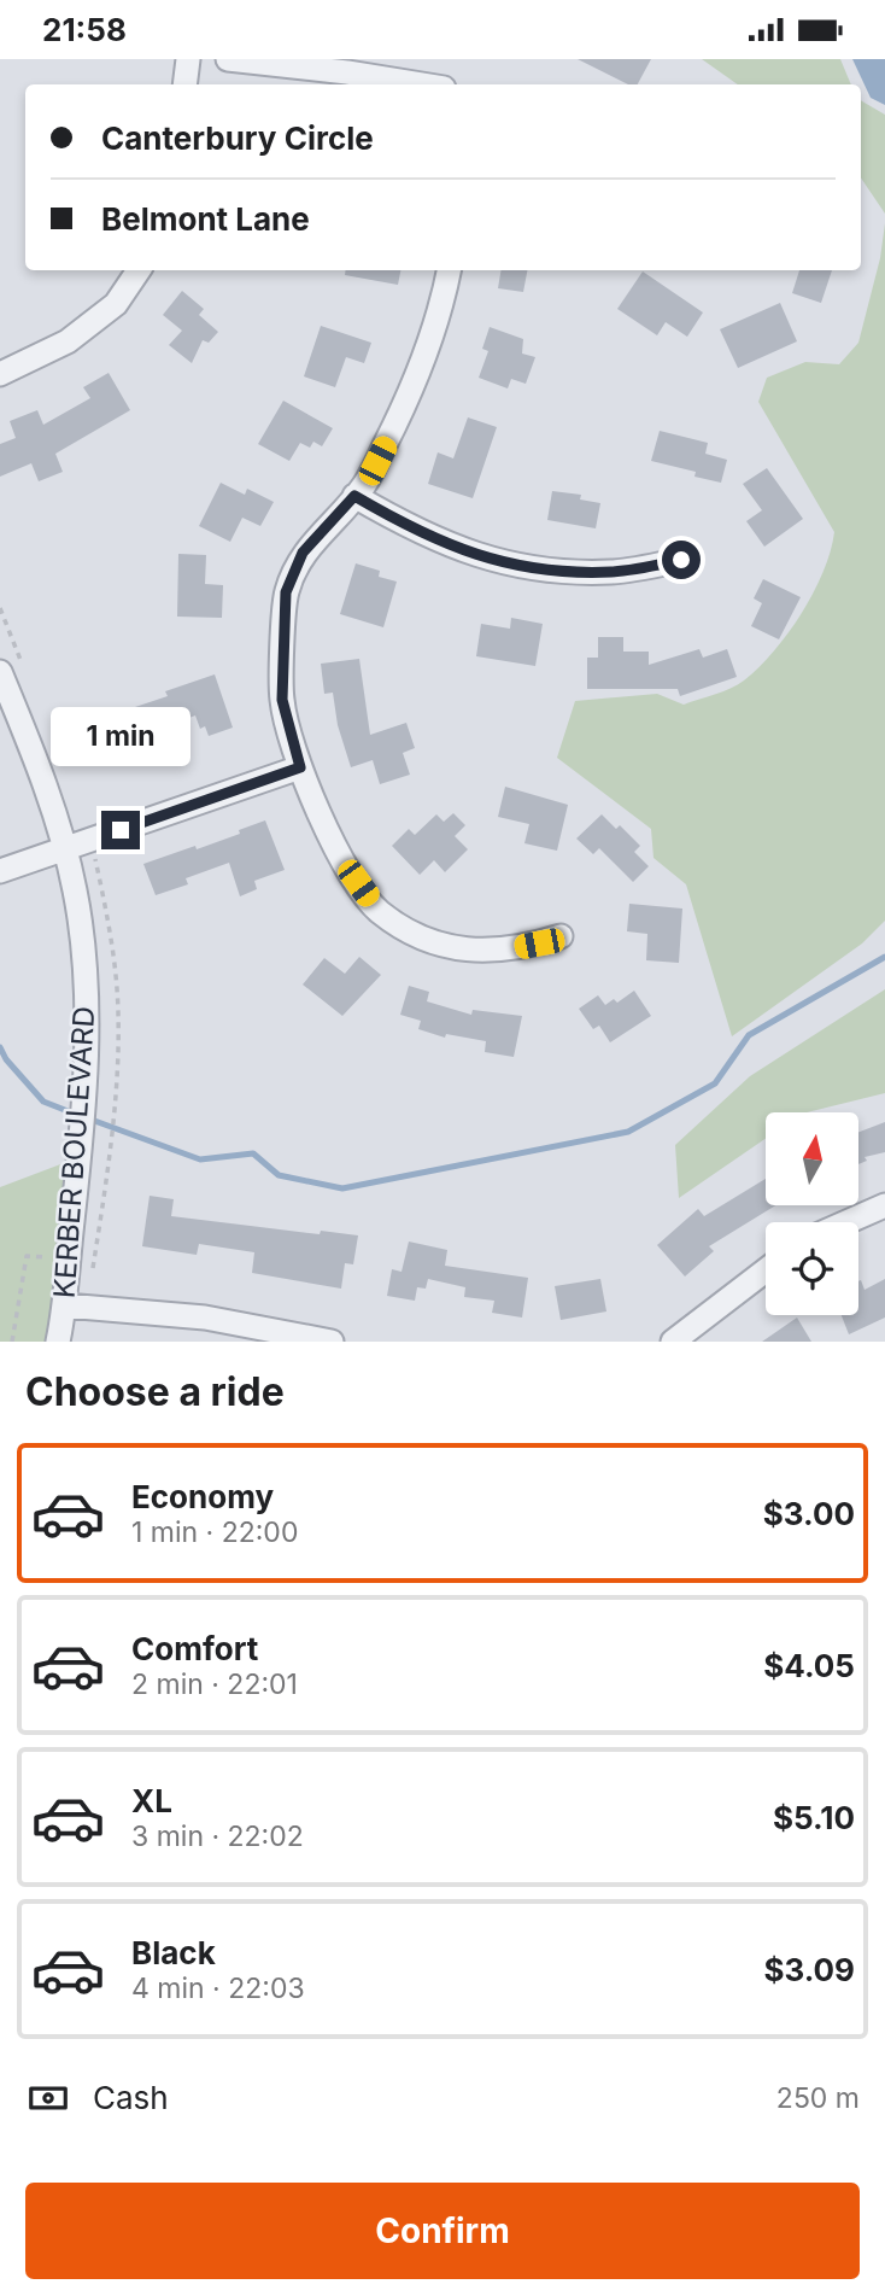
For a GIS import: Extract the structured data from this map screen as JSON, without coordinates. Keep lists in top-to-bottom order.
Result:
{
  "streets": {
    "street": ["KERBER BOULEVARD"]
  },
  "north": "top",
  "page": {
    "status": "21:58",
    "banner": ["Canterbury Circle", "Belmont Lane"],
    "bubble": "1 min",
    "heading": "Choose a ride",
    "list": [
      {
        "name": "Economy",
        "note": "1 min · 22:00",
        "value": "$3.00"
      },
      {
        "name": "Comfort",
        "note": "2 min · 22:01",
        "value": "$4.05"
      },
      {
        "name": "XL",
        "note": "3 min · 22:02",
        "value": "$5.10"
      },
      {
        "name": "Black",
        "note": "4 min · 22:03",
        "value": "$3.09"
      }
    ],
    "pay": ["Cash", "250 m"],
    "buttons": "Confirm"
  }
}
